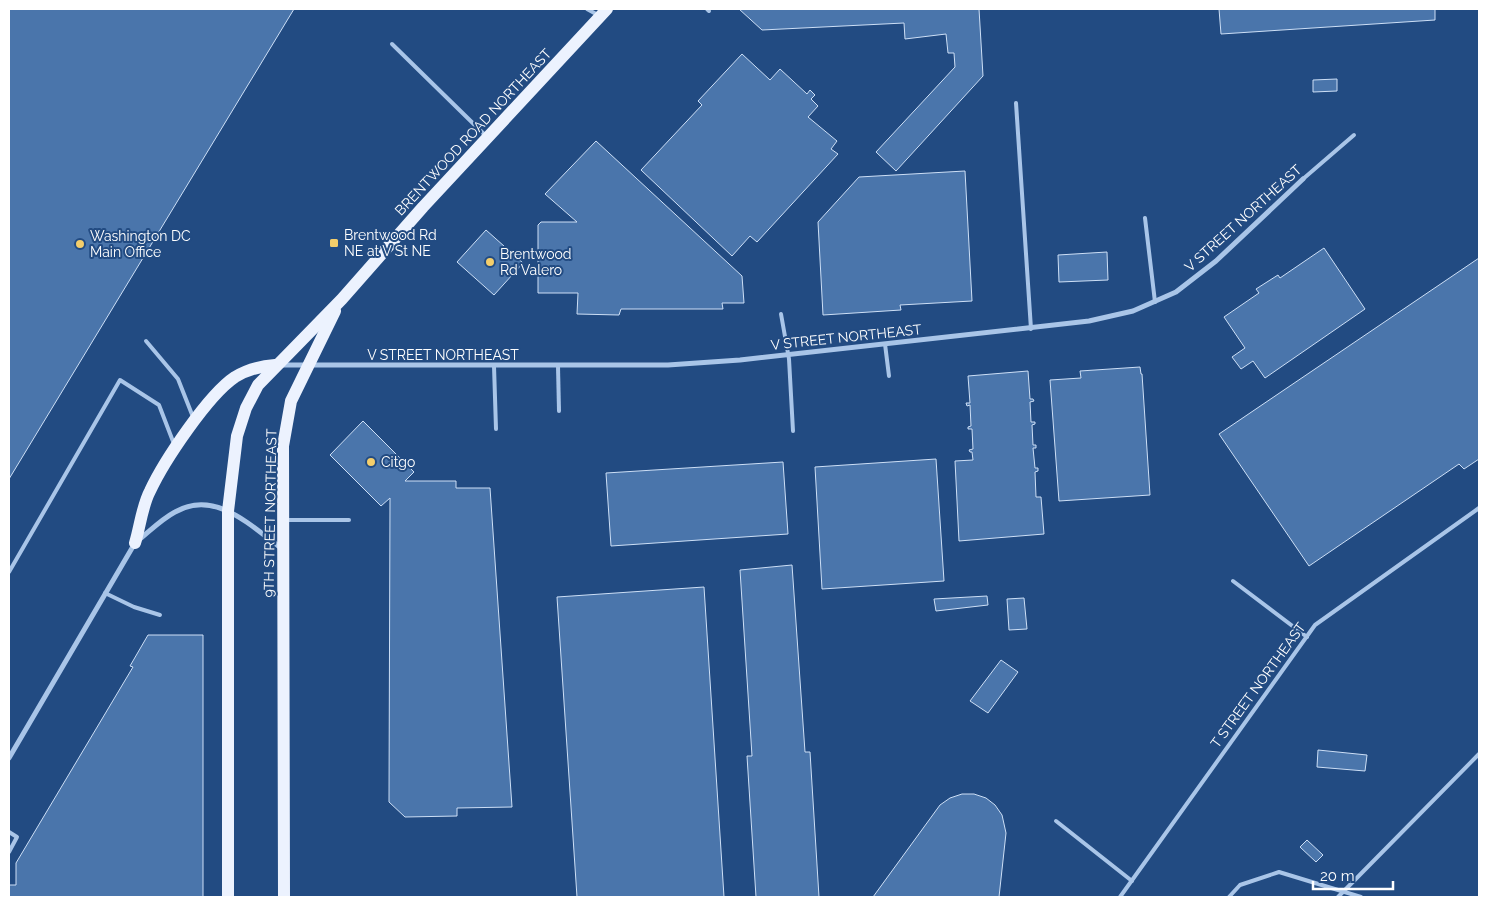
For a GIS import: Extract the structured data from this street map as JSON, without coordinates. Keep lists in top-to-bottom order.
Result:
{
  "streets": {
    "main road": ["BRENTWOOD ROAD NORTHEAST", "9TH STREET NORTHEAST"],
    "street": ["V STREET NORTHEAST"],
    "lane": ["T STREET NORTHEAST"]
  },
  "crossings": [
    ["BRENTWOOD ROAD NORTHEAST", "9TH STREET NORTHEAST"],
    ["V STREET NORTHEAST", "9TH STREET NORTHEAST"]
  ],
  "places": {
    "transit": ["Brentwood Rd NE at V St NE"],
    "other": ["Washington DC Main Office", "Brentwood Rd Valero", "Citgo"]
  },
  "scale_bar": "20 m"
}
